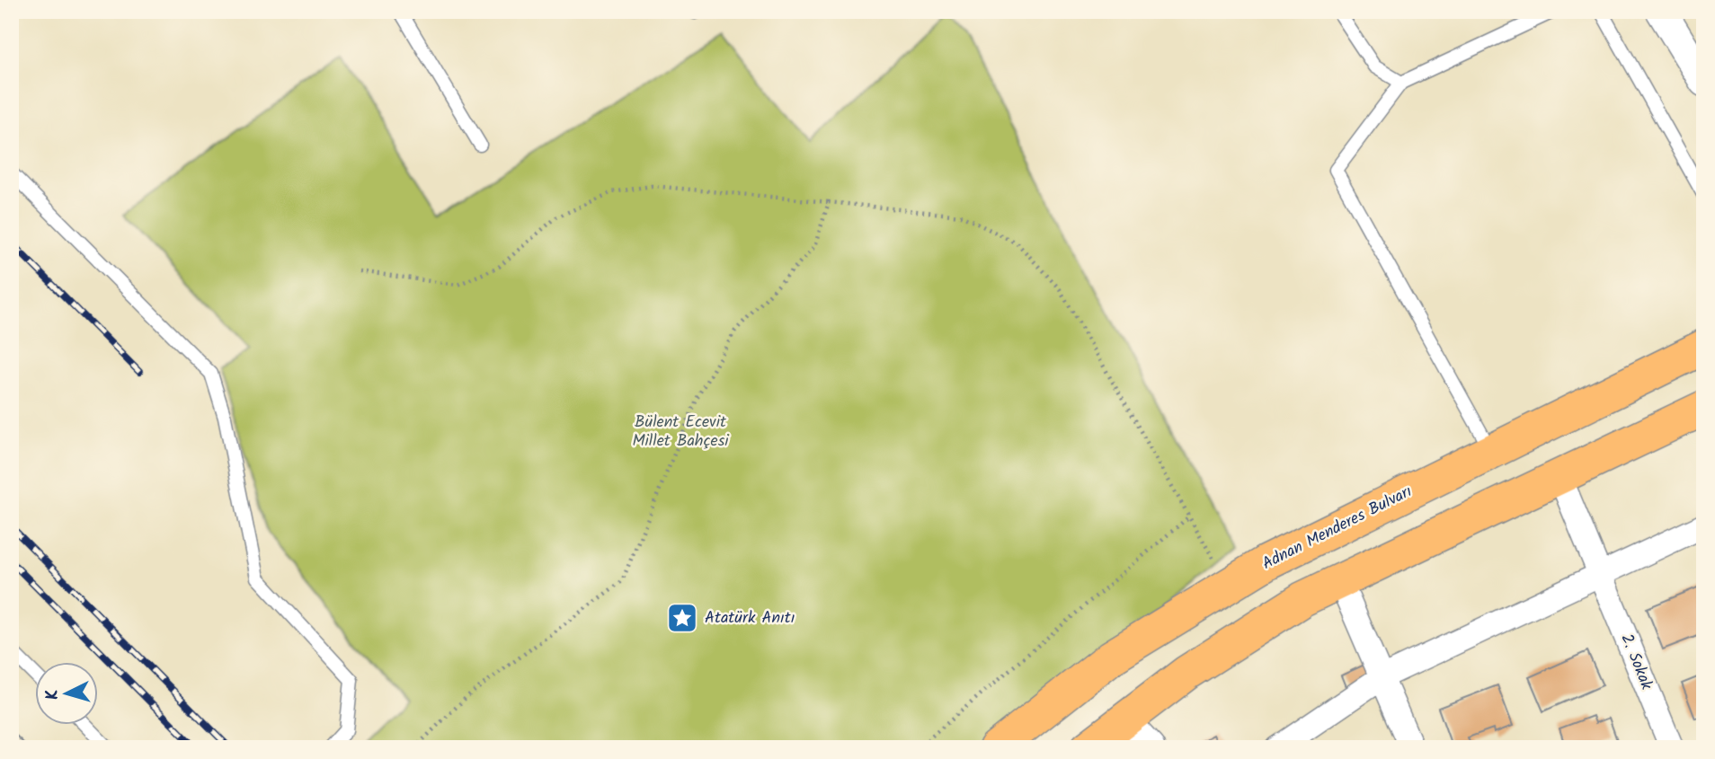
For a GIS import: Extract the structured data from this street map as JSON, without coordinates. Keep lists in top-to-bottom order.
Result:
{
  "streets": {
    "main road": ["Adnan Menderes Bulvarı"],
    "street": ["2. Sokak"]
  },
  "parks": ["Bülent Ecevit Millet Bahçesi"],
  "places": {
    "place": ["Atatürk Anıtı"]
  },
  "north": "left"
}
